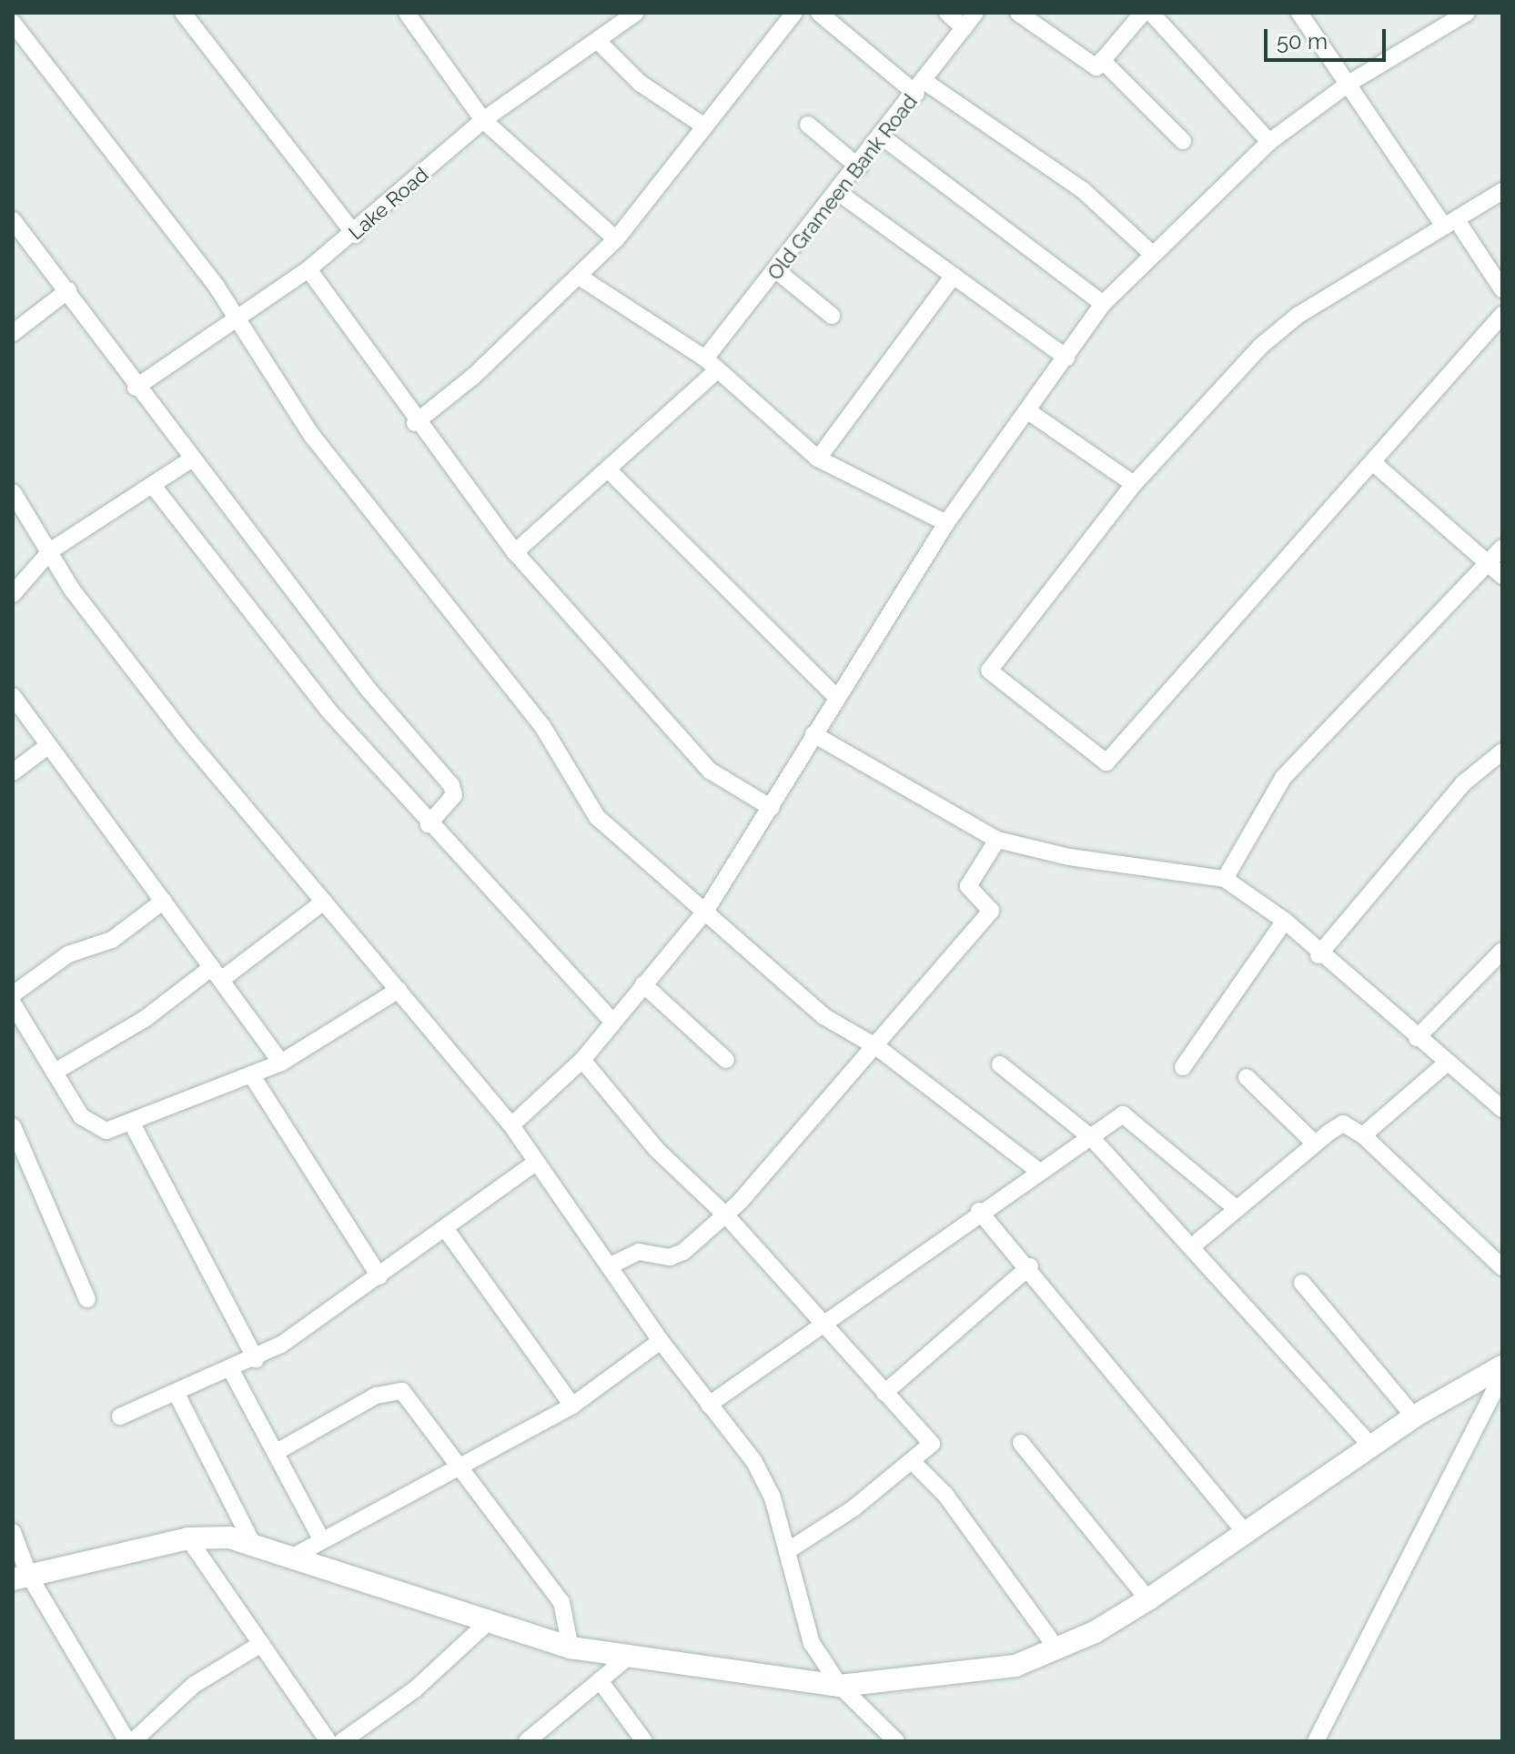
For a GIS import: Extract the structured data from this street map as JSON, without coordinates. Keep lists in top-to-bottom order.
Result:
{
  "streets": {
    "street": ["Old Grameen Bank Road", "Lake Road"]
  },
  "scale_bar": "50 m"
}
